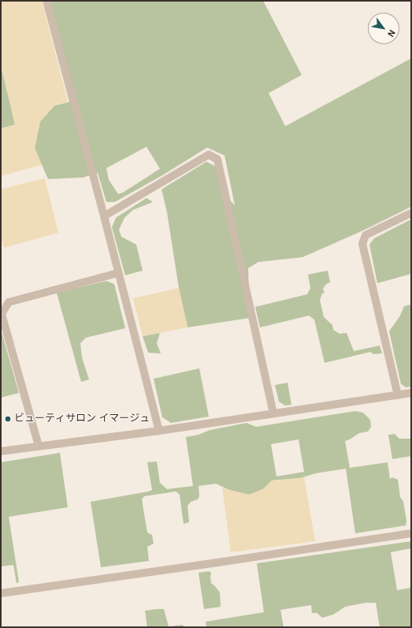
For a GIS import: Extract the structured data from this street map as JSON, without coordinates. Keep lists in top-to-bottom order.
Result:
{
  "places": ["ビューティサロン イマージュ"],
  "north": "bottom right"
}
